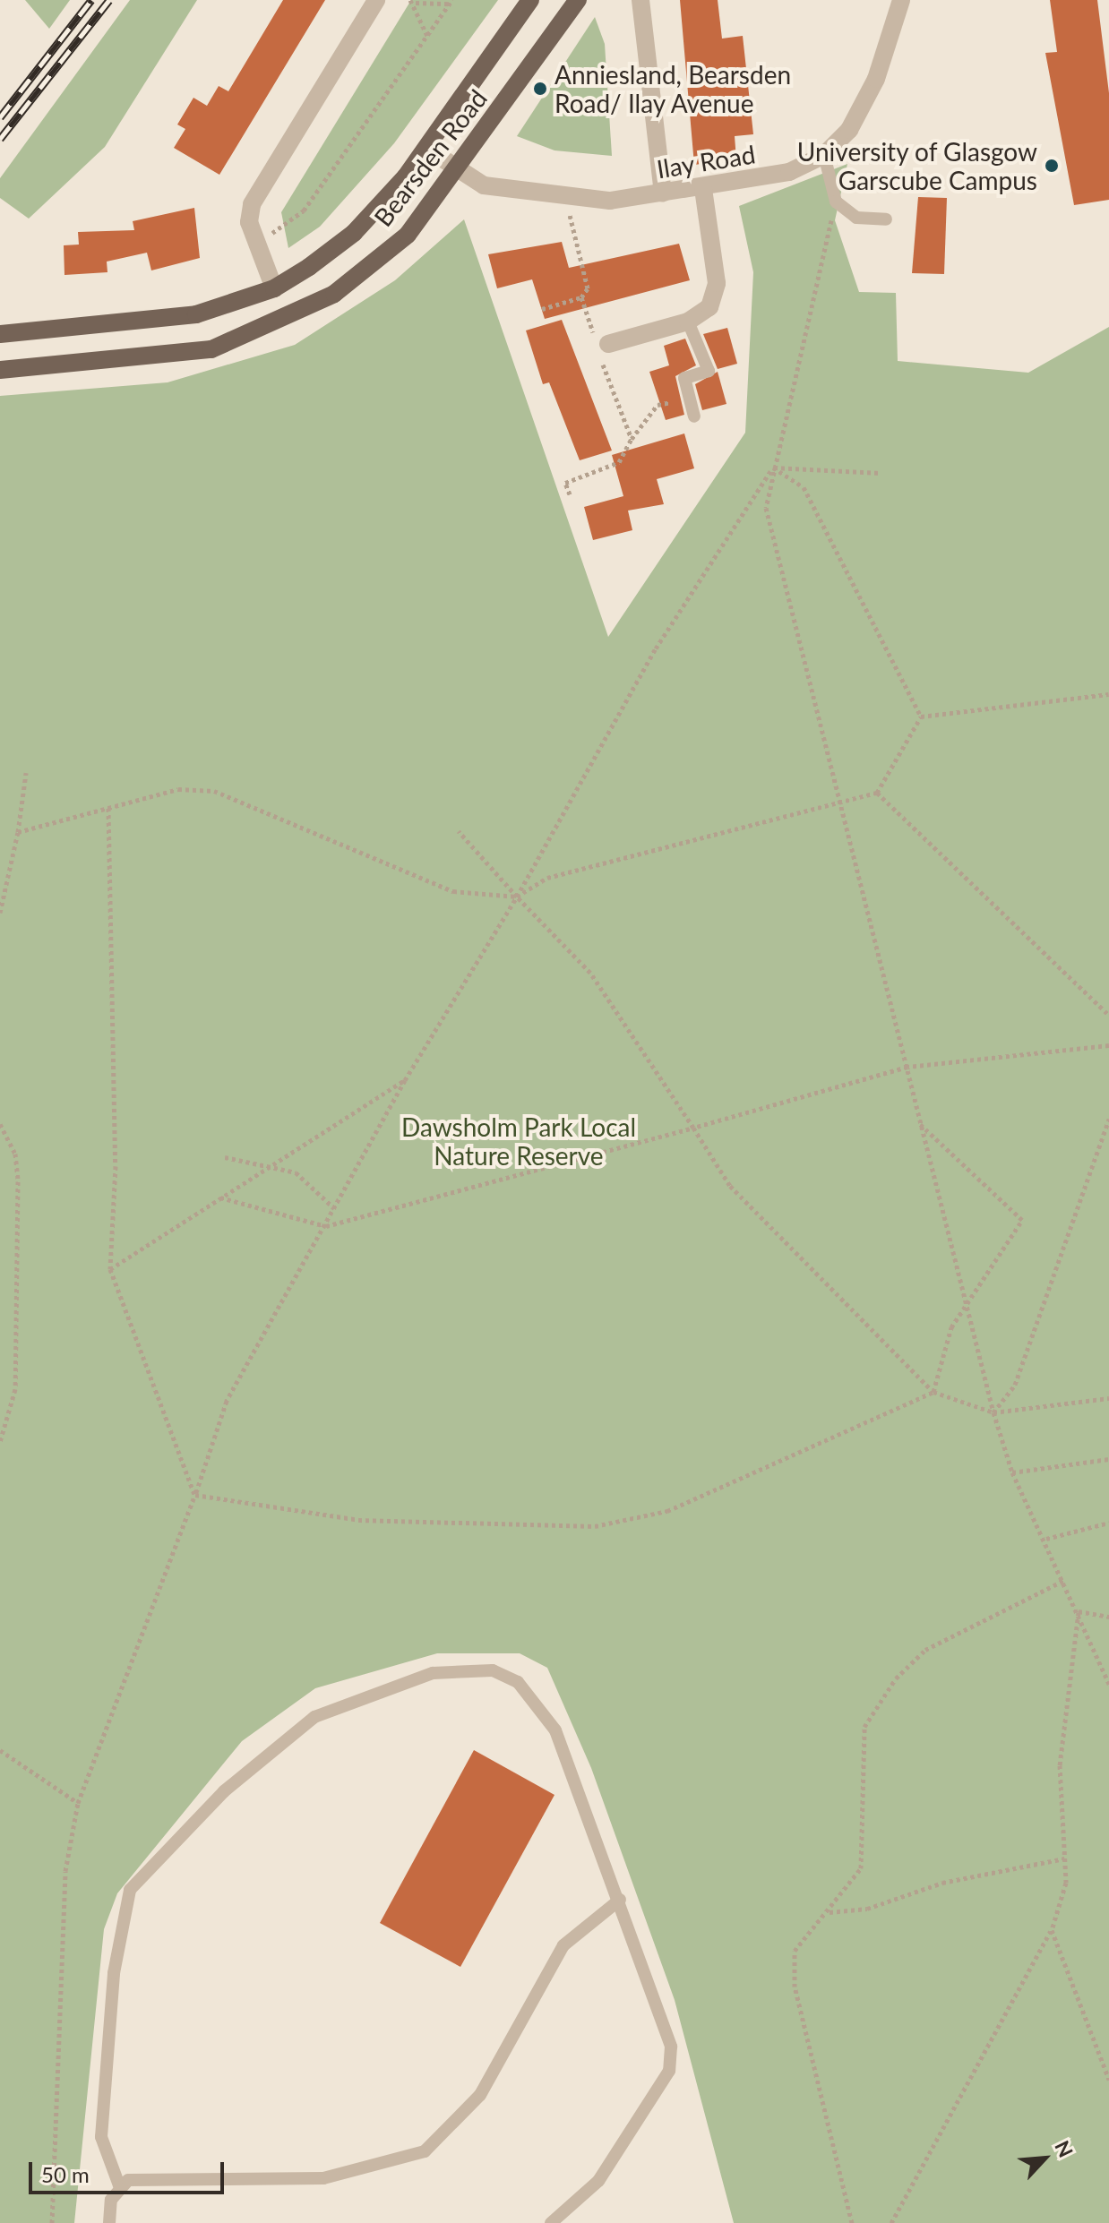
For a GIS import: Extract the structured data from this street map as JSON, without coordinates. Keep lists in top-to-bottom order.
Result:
{
  "streets": {
    "main road": ["Bearsden Road"],
    "street": ["Ilay Road"]
  },
  "crossings": [
    ["Bearsden Road", "Ilay Road"]
  ],
  "parks": ["Dawsholm Park Local Nature Reserve"],
  "places": ["Anniesland, Bearsden Road/ Ilay Avenue", "University of Glasgow Garscube Campus"],
  "scale_bar": "50 m",
  "north": "top right"
}
